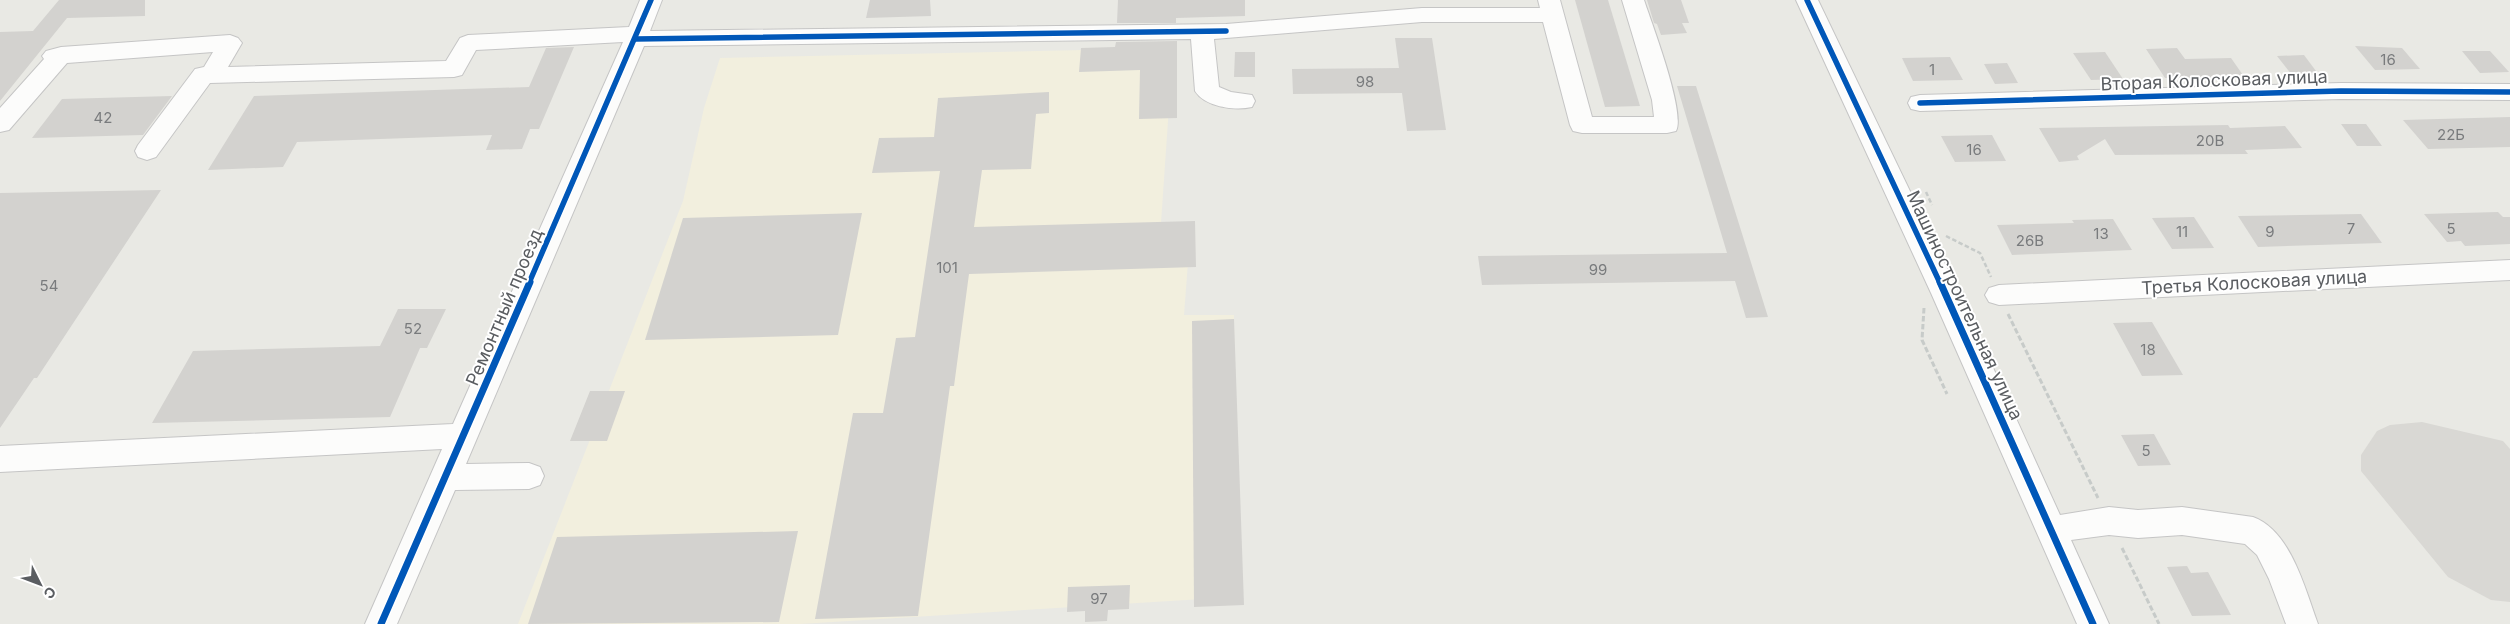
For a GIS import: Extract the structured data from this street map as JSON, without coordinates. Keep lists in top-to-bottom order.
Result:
{
  "streets": {
    "street": [
      "Вторая Колосковая улица",
      "Третья Колосковая улица",
      "Машиностроительная улица",
      "Ремонтный проезд"
    ]
  },
  "house_numbers": [
    "16",
    "1",
    "98",
    "42",
    "22Б",
    "20В",
    "16",
    "7",
    "5",
    "11",
    "9",
    "13",
    "26В",
    "101",
    "99",
    "54",
    "52",
    "18",
    "5",
    "97"
  ],
  "north": "bottom right"
}
